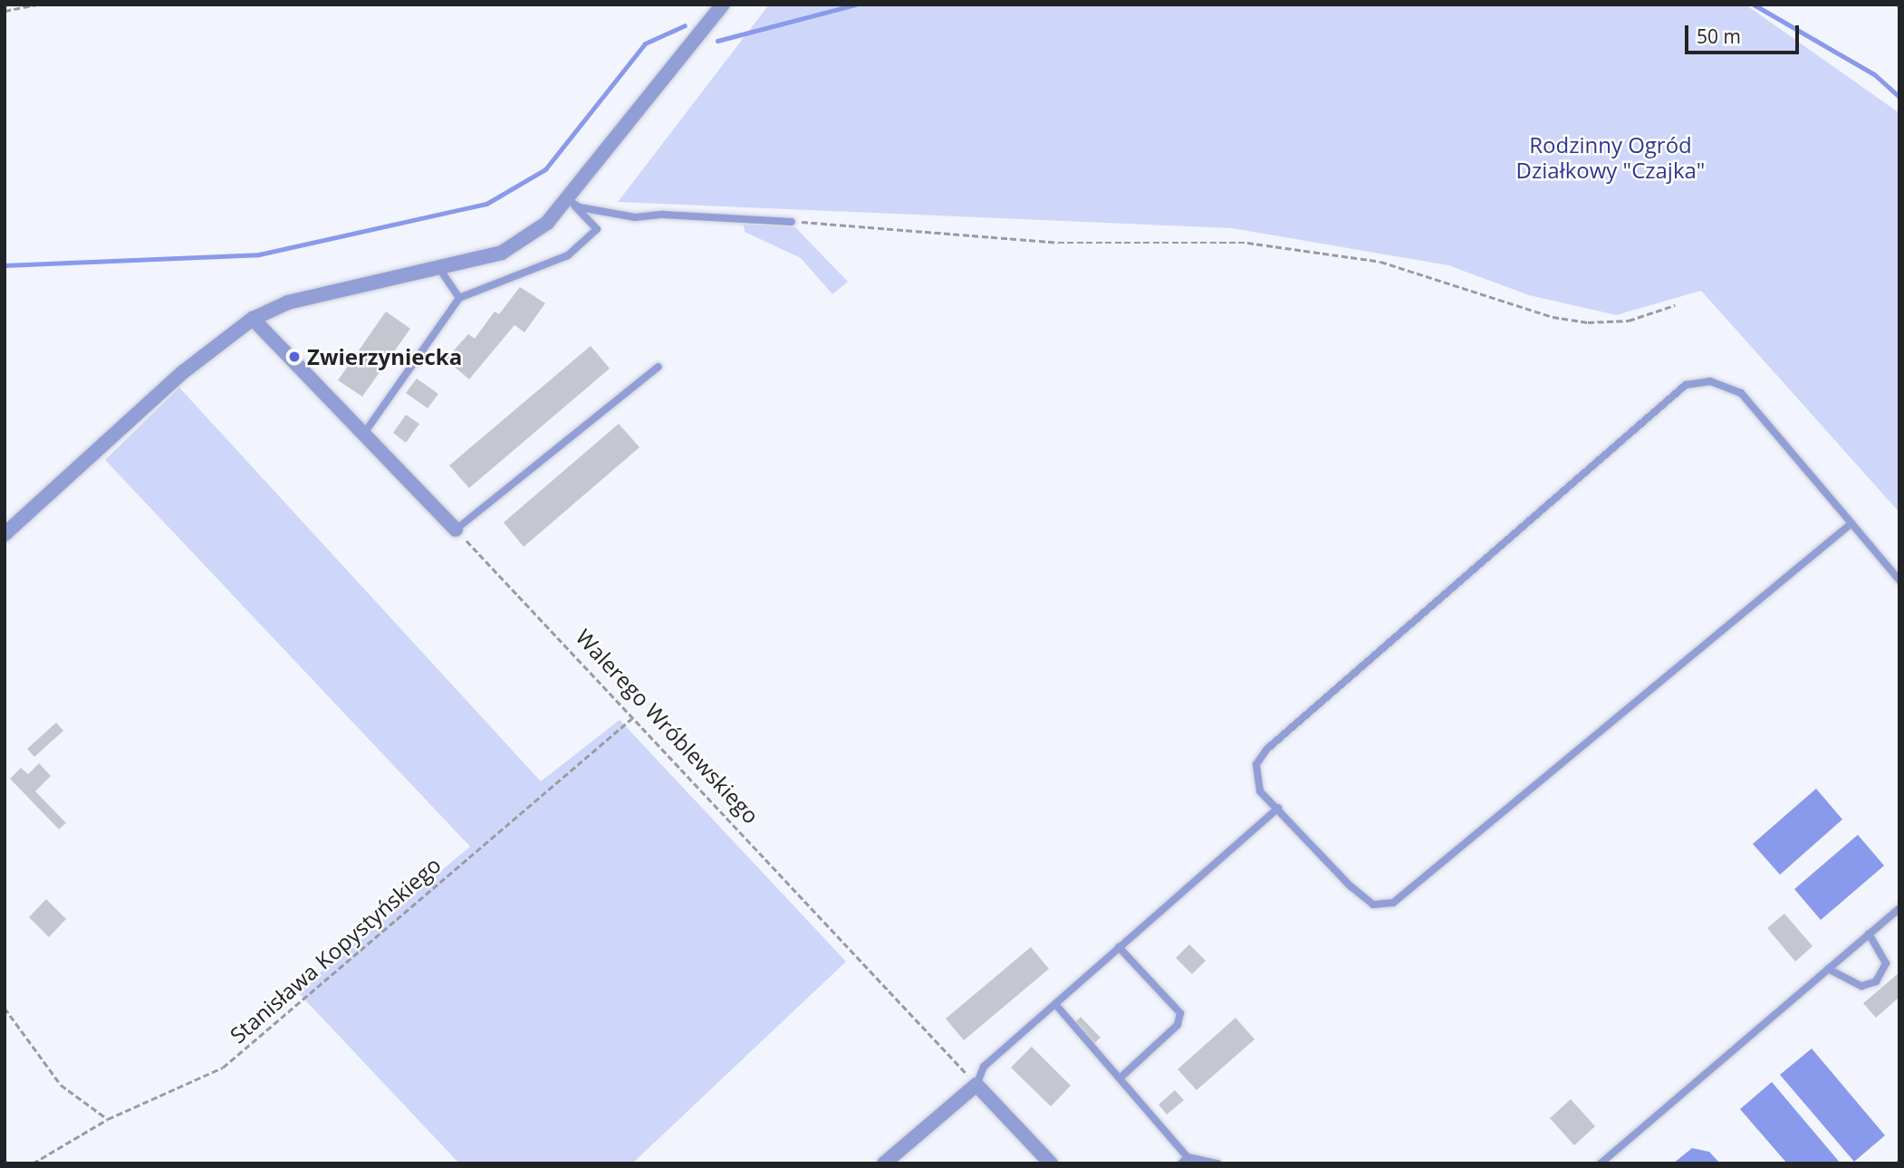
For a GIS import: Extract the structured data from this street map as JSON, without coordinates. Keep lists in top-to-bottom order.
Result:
{
  "streets": {
    "path": ["Walerego Wróblewskiego", "Stanisława Kopystyńskiego"]
  },
  "crossings": [
    ["Walerego Wróblewskiego", "Stanisława Kopystyńskiego"]
  ],
  "parks": ["Rodzinny Ogród Działkowy \"Czajka\""],
  "places": ["Zwierzyniecka"],
  "scale_bar": "50 m"
}
